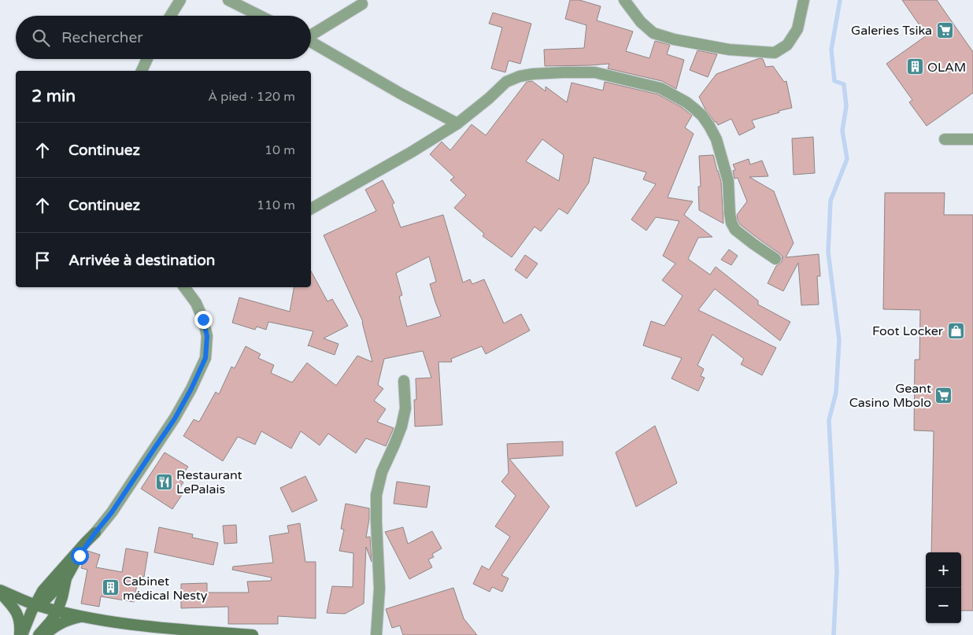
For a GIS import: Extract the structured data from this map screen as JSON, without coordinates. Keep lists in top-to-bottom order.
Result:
{
  "places": {
    "supermarket": ["Galeries Tsika", "Geant Casino Mbolo"],
    "building": ["OLAM", "Cabinet médical Nesty"],
    "shop": ["Foot Locker"],
    "restaurant": ["Restaurant LePalais"]
  },
  "page": {
    "search": "Rechercher",
    "heading": ["2 min", "À pied · 120 m"],
    "list": [
      ["Continuez", "10 m"],
      ["Continuez", "110 m"],
      "Arrivée à destination"
    ],
    "map_buttons": ["+", "−"]
  }
}
